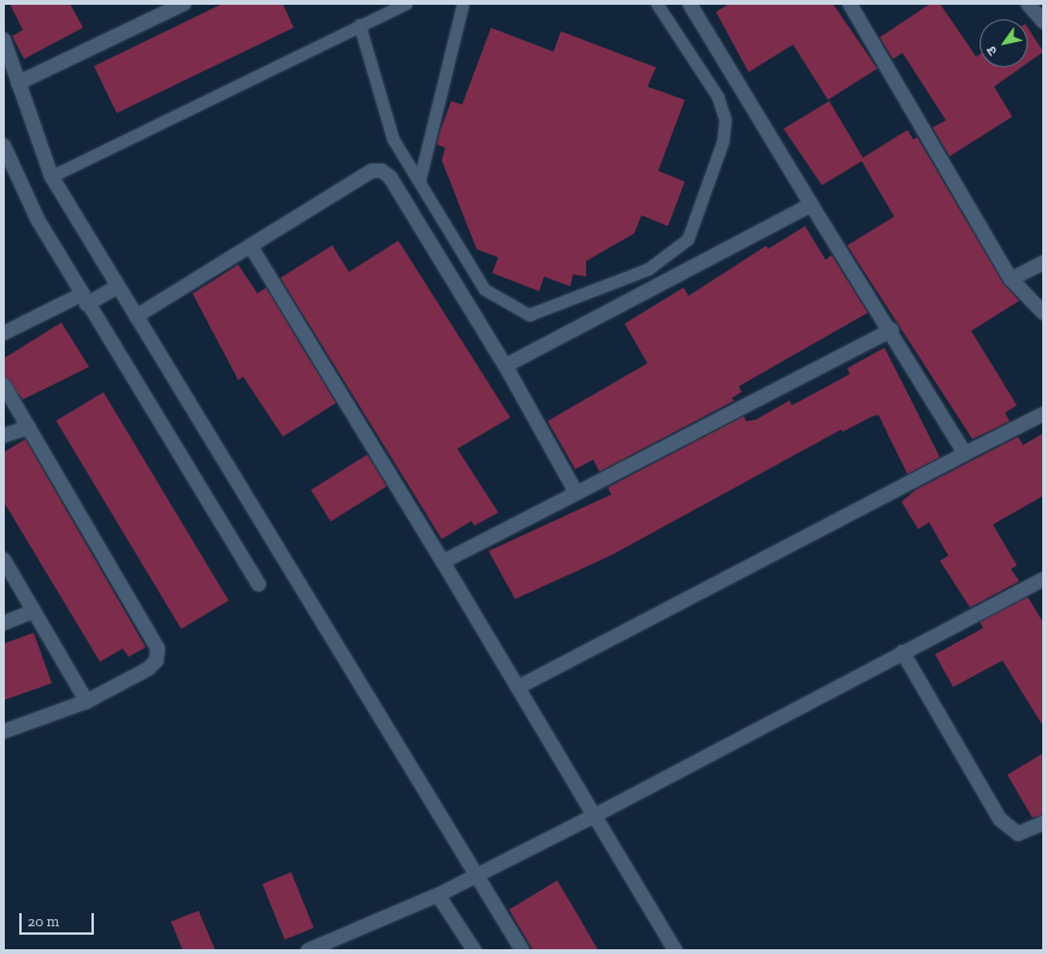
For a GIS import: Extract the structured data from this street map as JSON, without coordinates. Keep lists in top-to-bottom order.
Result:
{
  "scale_bar": "20 m",
  "north": "bottom left"
}
